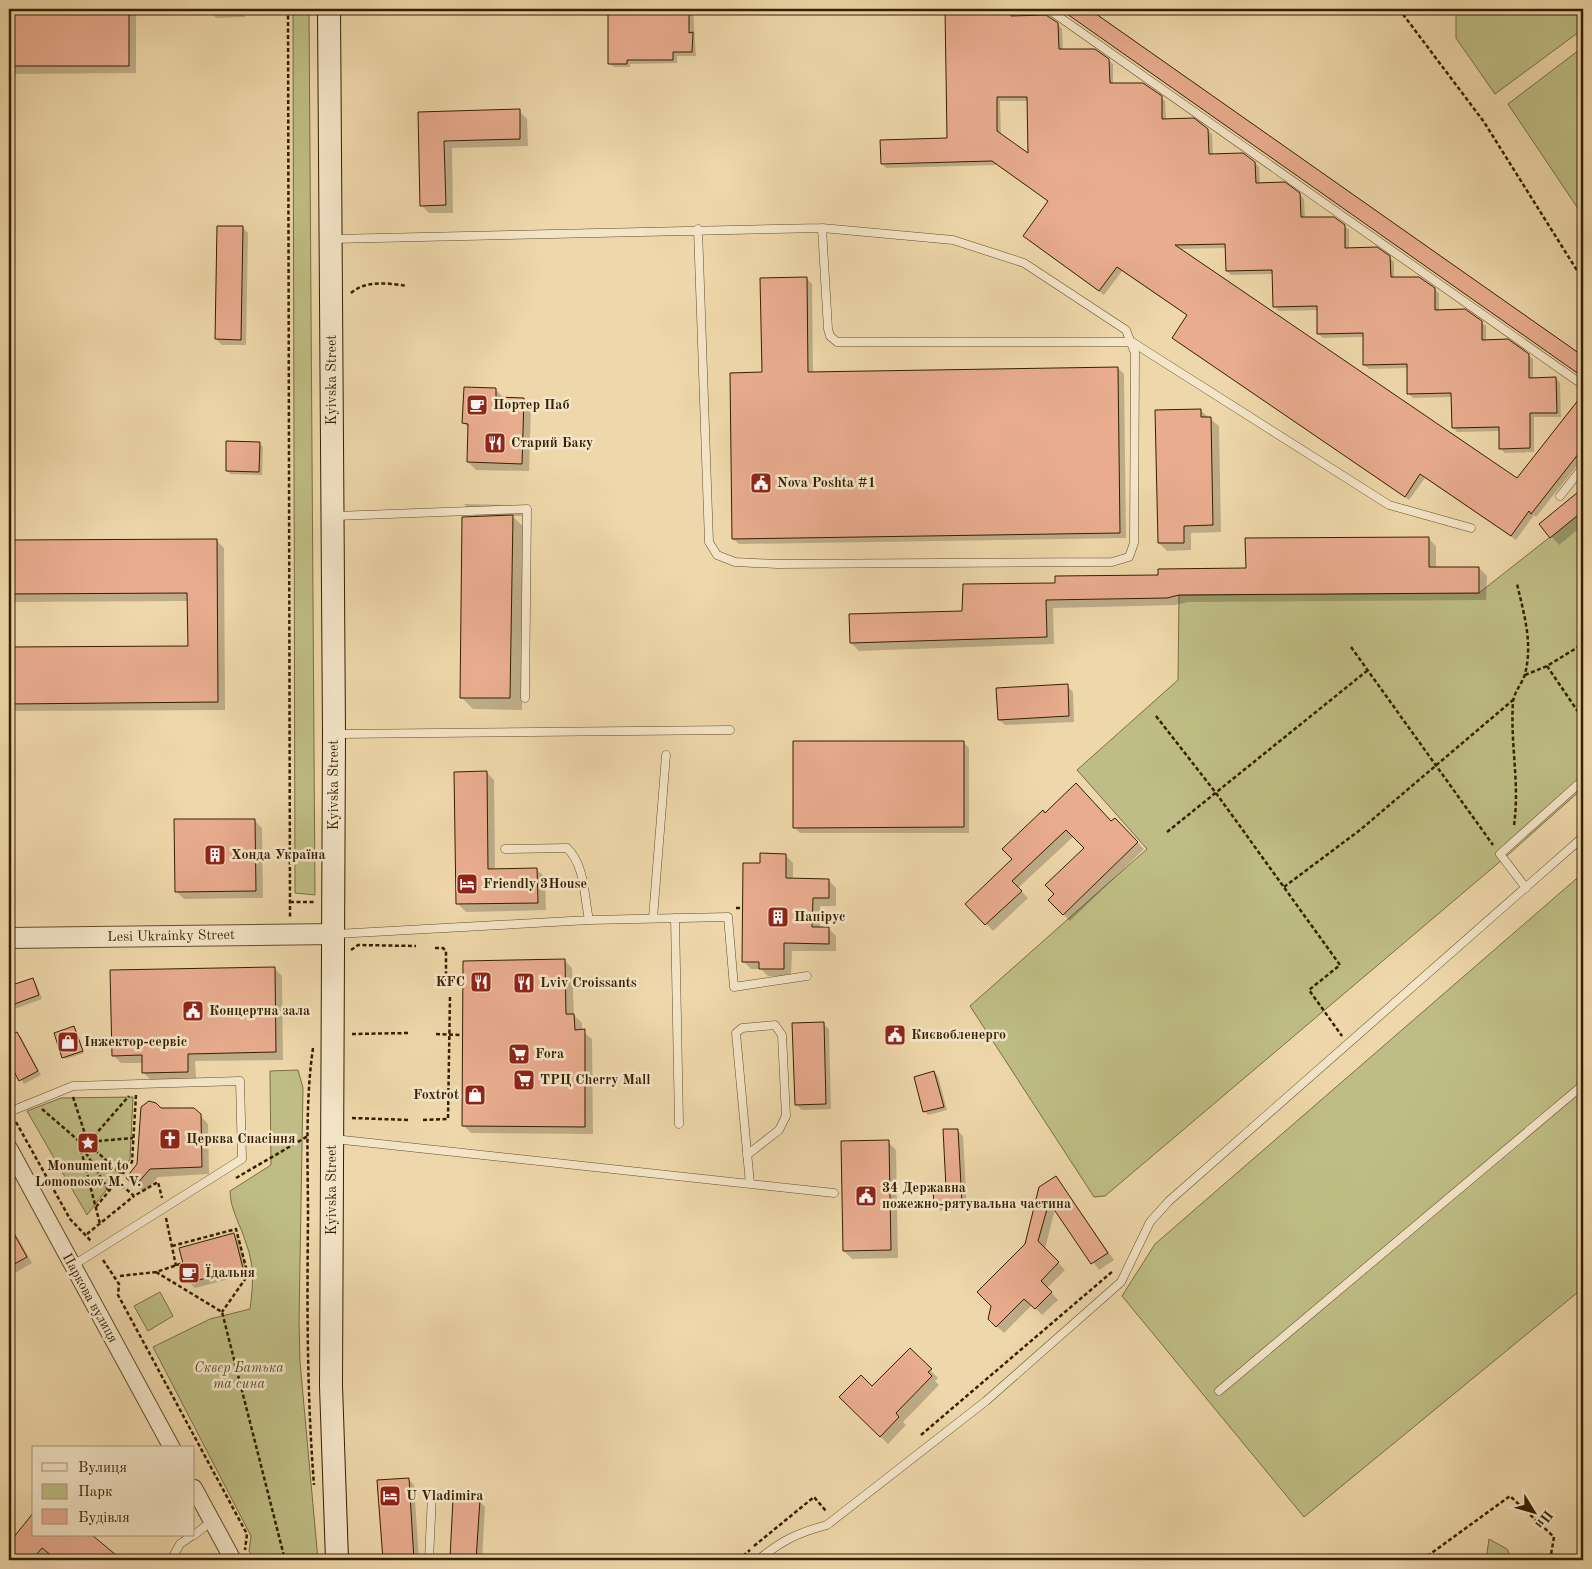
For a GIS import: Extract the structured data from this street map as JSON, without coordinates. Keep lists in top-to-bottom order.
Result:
{
  "streets": {
    "main road": ["Kyivska Street"],
    "street": ["Lesi Ukrainky Street", "Паркова вулиця"]
  },
  "crossings": [
    ["Kyivska Street", "Lesi Ukrainky Street"]
  ],
  "parks": ["Сквер Батька та сина"],
  "places": {
    "cafe": ["Портер Паб", "Їдальня"],
    "restaurant": ["Старий Баку", "KFC", "Lviv Croissants"],
    "public building": [
      "Nova Poshta #1",
      "Концертна зала",
      "Києвобленерго",
      "34 Державна пожежно-рятувальна частина"
    ],
    "building": ["Хонда Україна", "Папірус"],
    "hotel": ["Friendly 3House", "U Vladimira"],
    "shop": ["Інжектор-сервіс", "Foxtrot"],
    "supermarket": ["Fora", "ТРЦ Cherry Mall"],
    "church": ["Церква Спасіння"],
    "place": ["Monument to Lomonosov M. V."]
  },
  "legend": ["Вулиця", "Парк", "Будівля"],
  "north": "bottom right"
}
